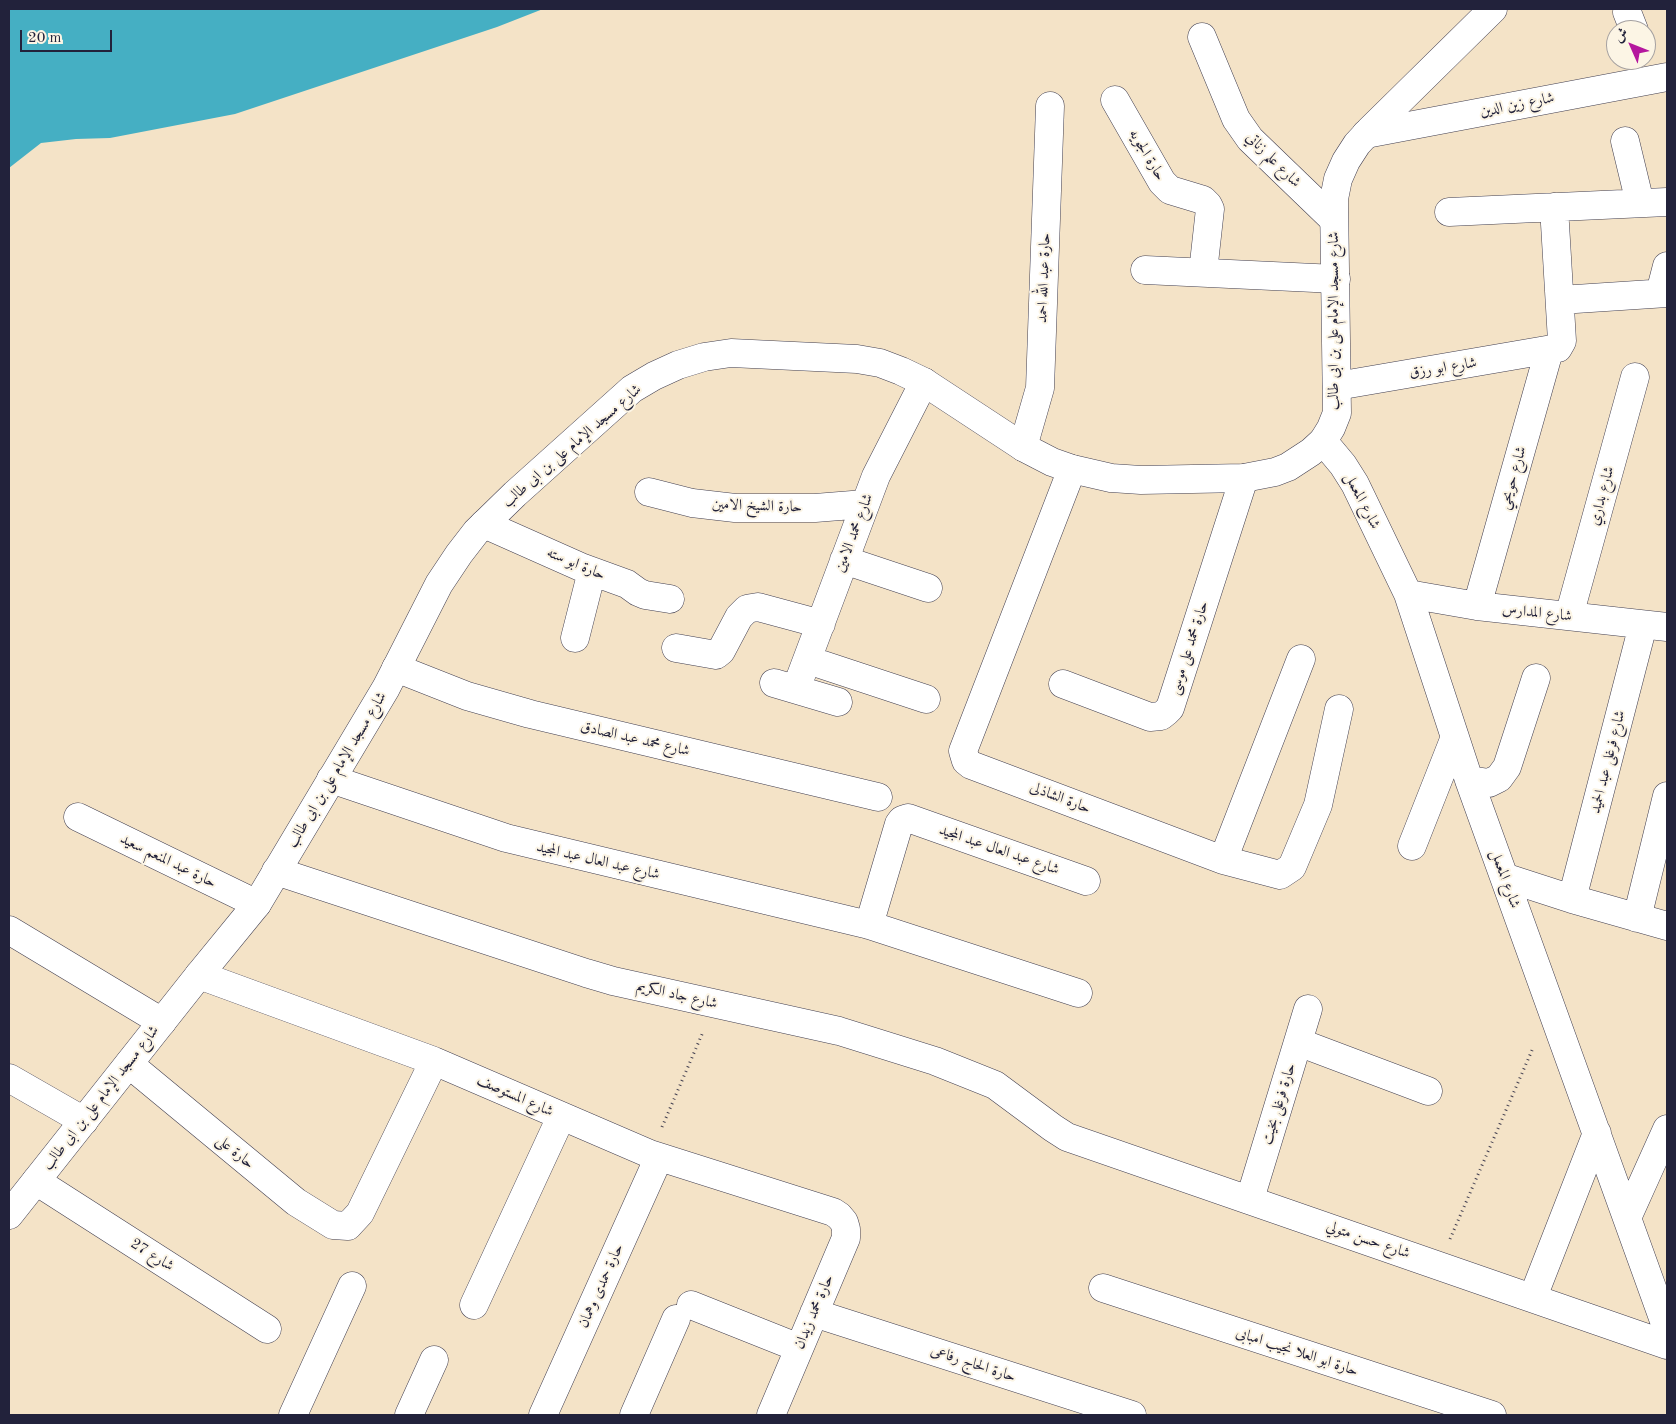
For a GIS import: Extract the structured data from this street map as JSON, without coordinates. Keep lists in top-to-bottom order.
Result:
{
  "streets": {
    "street": [
      "شارع زين الدين",
      "حارة الجويه",
      "شارع علم زناتي",
      "حارة عبد الله احمد",
      "شارع مسجد الإمام على بن ابى طالب",
      "شارع ابو رزق",
      "شارع حويحي",
      "شارع بداري",
      "شارع المعمل",
      "حارة الشيخ الامين",
      "شارع محمد الامين",
      "حارة ابو سته",
      "شارع المدارس",
      "حارة محمد على موسى",
      "شارع محمد عبد الصادق",
      "شارع فرغلى عبد الحميد",
      "حارة الشاذلى",
      "شارع عبد العال عبد المجيد",
      "حارة عبد المنعم سعيد",
      "شارع جاد الكريم",
      "شارع المستوصف",
      "حارة فرغلى بخيت",
      "حارة على",
      "شارع حسن متولي",
      "شارع 27",
      "حارة حمدى وهمان",
      "حارة محمد زيدان",
      "حارة ابو العلا نجيب امبابى",
      "حارة الحاج رفاعى"
    ]
  },
  "crossings": [
    ["شارع زين الدين", "شارع مسجد الإمام على بن ابى طالب"],
    ["شارع علم زناتي", "شارع مسجد الإمام على بن ابى طالب"],
    ["حارة عبد الله احمد", "شارع مسجد الإمام على بن ابى طالب"],
    ["شارع مسجد الإمام على بن ابى طالب", "شارع ابو رزق"],
    ["شارع مسجد الإمام على بن ابى طالب", "شارع المعمل"],
    ["شارع مسجد الإمام على بن ابى طالب", "شارع محمد الامين"],
    ["شارع مسجد الإمام على بن ابى طالب", "حارة ابو سته"],
    ["شارع مسجد الإمام على بن ابى طالب", "حارة محمد على موسى"],
    ["شارع مسجد الإمام على بن ابى طالب", "شارع محمد عبد الصادق"],
    ["شارع مسجد الإمام على بن ابى طالب", "حارة الشاذلى"],
    ["شارع مسجد الإمام على بن ابى طالب", "شارع عبد العال عبد المجيد"],
    ["شارع مسجد الإمام على بن ابى طالب", "حارة عبد المنعم سعيد"],
    ["شارع مسجد الإمام على بن ابى طالب", "شارع جاد الكريم"],
    ["شارع مسجد الإمام على بن ابى طالب", "شارع المستوصف"],
    ["شارع مسجد الإمام على بن ابى طالب", "حارة على"],
    ["شارع مسجد الإمام على بن ابى طالب", "شارع 27"],
    ["شارع ابو رزق", "شارع حويحي"],
    ["شارع حويحي", "شارع المدارس"],
    ["شارع بداري", "شارع المدارس"],
    ["شارع المعمل", "شارع المدارس"],
    ["حارة الشيخ الامين", "شارع محمد الامين"],
    ["شارع المدارس", "شارع فرغلى عبد الحميد"],
    ["شارع جاد الكريم", "شارع حسن متولي"],
    ["شارع المستوصف", "حارة على"],
    ["شارع المستوصف", "حارة حمدى وهمان"],
    ["شارع المستوصف", "حارة محمد زيدان"],
    ["حارة فرغلى بخيت", "شارع حسن متولي"],
    ["حارة محمد زيدان", "حارة الحاج رفاعى"]
  ],
  "scale_bar": "20 m",
  "north": "top left"
}
